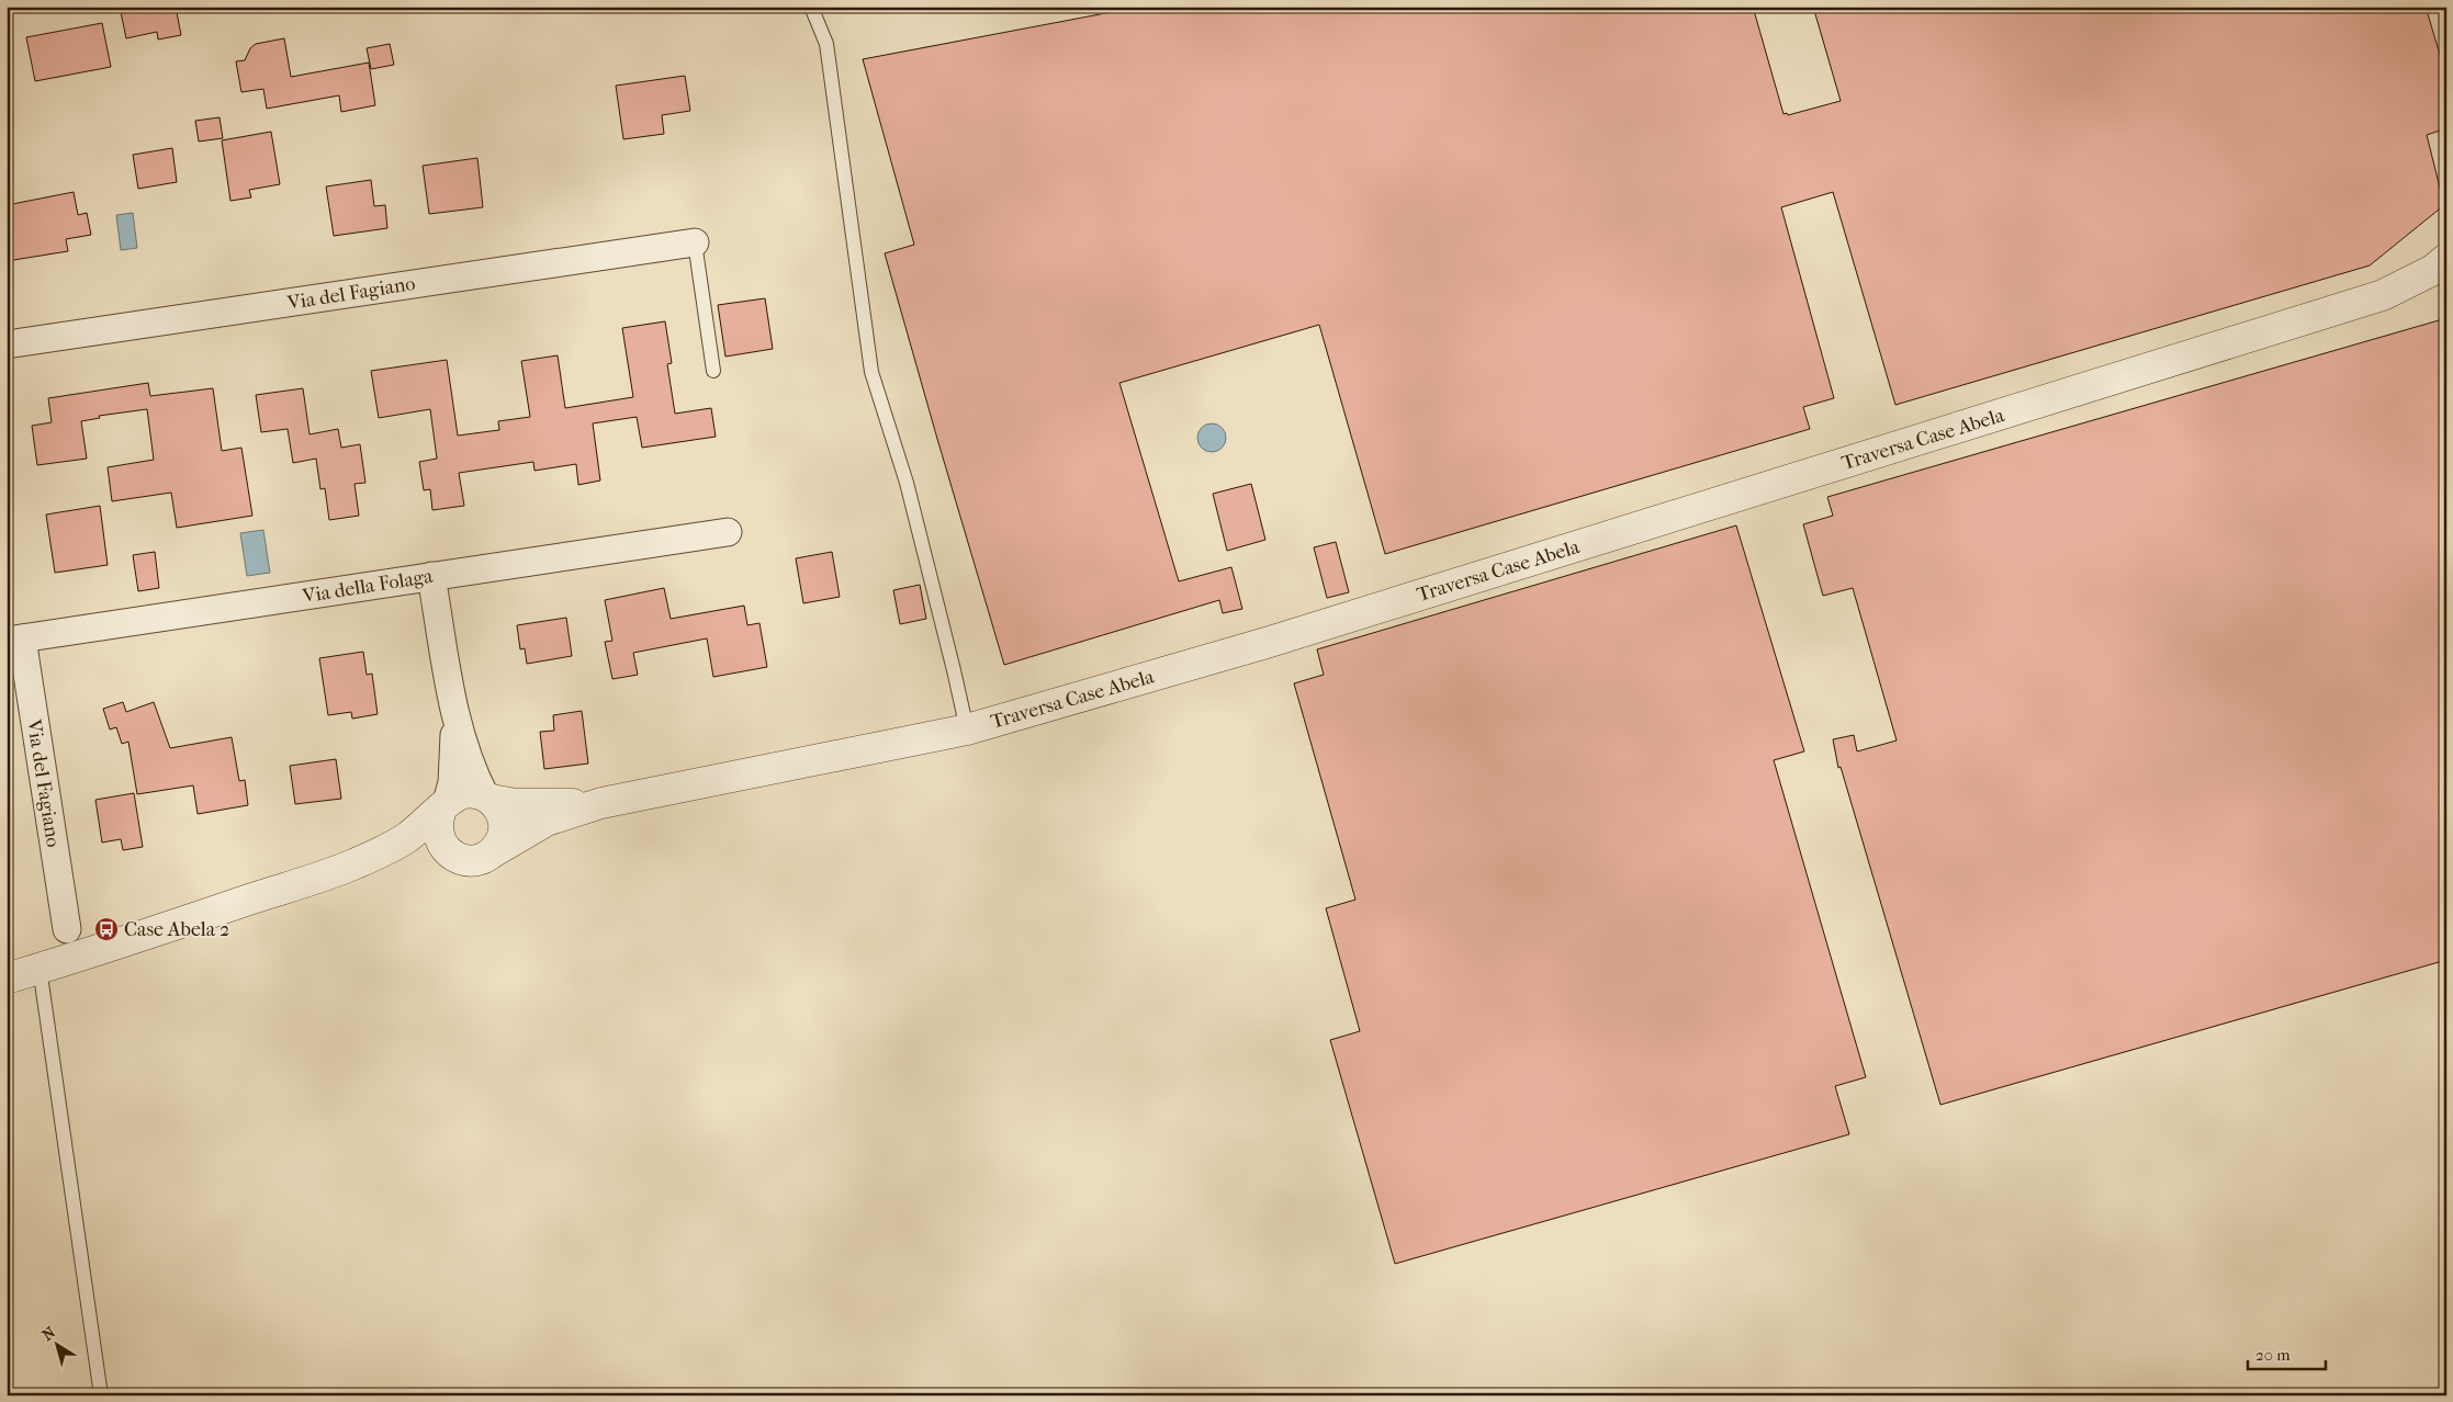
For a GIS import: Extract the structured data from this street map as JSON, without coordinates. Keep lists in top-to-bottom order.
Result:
{
  "streets": {
    "street": ["Via del Fagiano", "Traversa Case Abela", "Via della Folaga"]
  },
  "crossings": [
    ["Via del Fagiano", "Via della Folaga"]
  ],
  "places": {
    "bus stop": ["Case Abela 2"]
  },
  "scale_bar": "20 m",
  "north": "top left"
}
